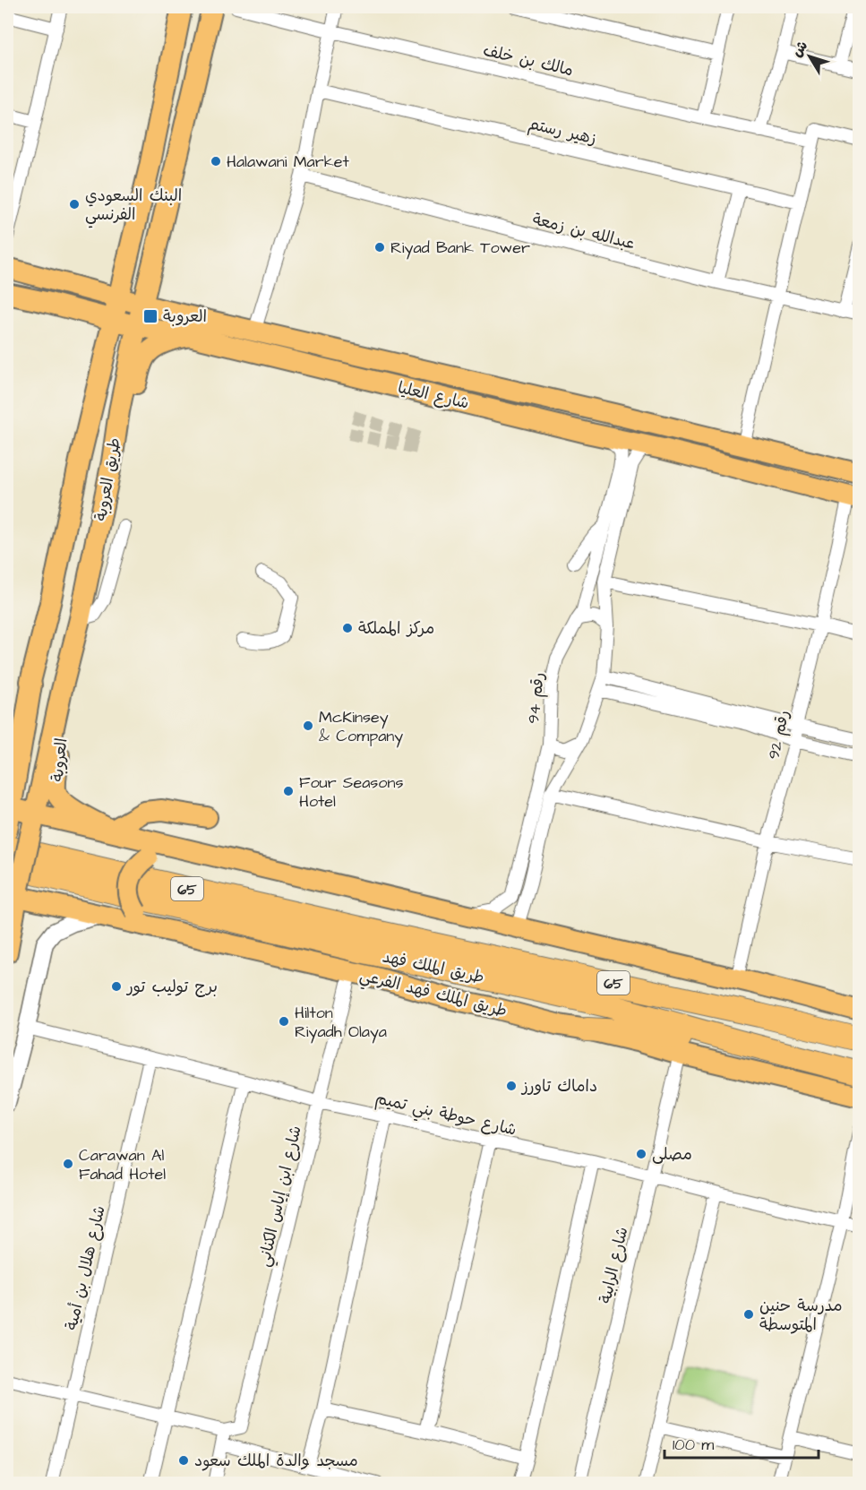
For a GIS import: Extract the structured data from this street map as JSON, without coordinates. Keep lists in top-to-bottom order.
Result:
{
  "streets": {
    "highway": ["65", "طريق الملك فهد"],
    "main road": [
      "شارع العليا",
      "طريق العروبة",
      "العروبة",
      "طريق الملك فهد الفرعي"
    ],
    "street": [
      "مالك بن خلف",
      "زهير رستم",
      "عبدالله بن زمعة",
      "رقم 94",
      "رقم 92",
      "شارع حوطة بني تميم",
      "شارع ابن إياس الكناني",
      "شارع الرابية",
      "شارع هلال بن أمية"
    ]
  },
  "crossings": [
    ["شارع العليا", "طريق العروبة"],
    ["شارع العليا", "رقم 94"],
    ["شارع العليا", "رقم 92"],
    ["طريق العروبة", "العروبة"],
    ["طريق العروبة", "طريق الملك فهد"],
    ["طريق العروبة", "طريق الملك فهد الفرعي"],
    ["طريق الملك فهد الفرعي", "شارع ابن إياس الكناني"],
    ["طريق الملك فهد الفرعي", "شارع الرابية"],
    ["شارع حوطة بني تميم", "شارع ابن إياس الكناني"],
    ["شارع حوطة بني تميم", "شارع الرابية"],
    ["شارع حوطة بني تميم", "شارع هلال بن أمية"]
  ],
  "places": {
    "other": [
      "Halawani Market",
      "البنك السعودي الفرنسي",
      "Riyad Bank Tower",
      "مركز المملكة",
      "McKinsey & Company",
      "Four Seasons Hotel",
      "برج توليب تور",
      "Hilton Riyadh Olaya",
      "داماك تاورز",
      "مصلى",
      "Carawan Al Fahad Hotel",
      "مدرسة حنين المتوسطة",
      "مسجد والدة الملك سعود"
    ],
    "transit": ["العروبة"]
  },
  "scale_bar": "100 m",
  "north": "top left"
}
